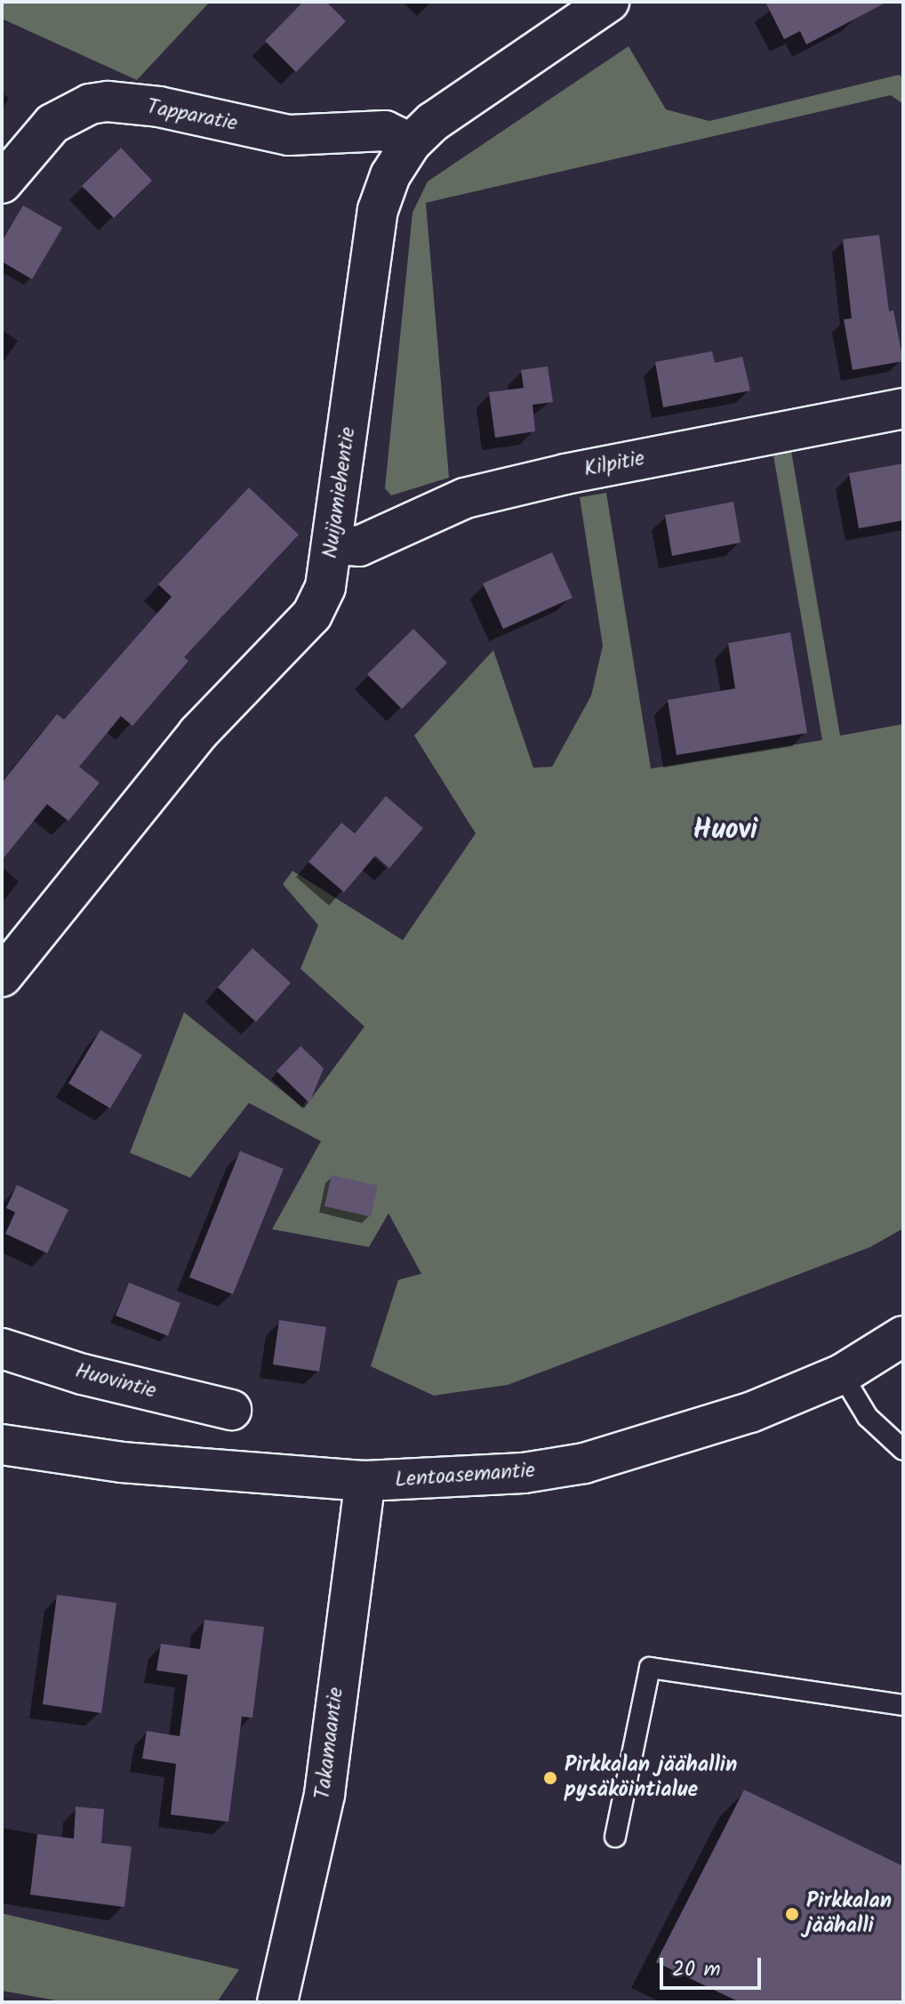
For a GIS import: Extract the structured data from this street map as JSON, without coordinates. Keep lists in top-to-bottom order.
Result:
{
  "streets": {
    "street": [
      "Tapparatie",
      "Kilpitie",
      "Nuijamiehentie",
      "Huovintie",
      "Lentoasemantie",
      "Takamaantie"
    ]
  },
  "crossings": [
    ["Tapparatie", "Nuijamiehentie"],
    ["Kilpitie", "Nuijamiehentie"],
    ["Lentoasemantie", "Takamaantie"]
  ],
  "districts": ["Huovi"],
  "places": ["Pirkkalan jäähallin pysäköintialue", "Pirkkalan jäähalli"],
  "scale_bar": "20 m"
}
